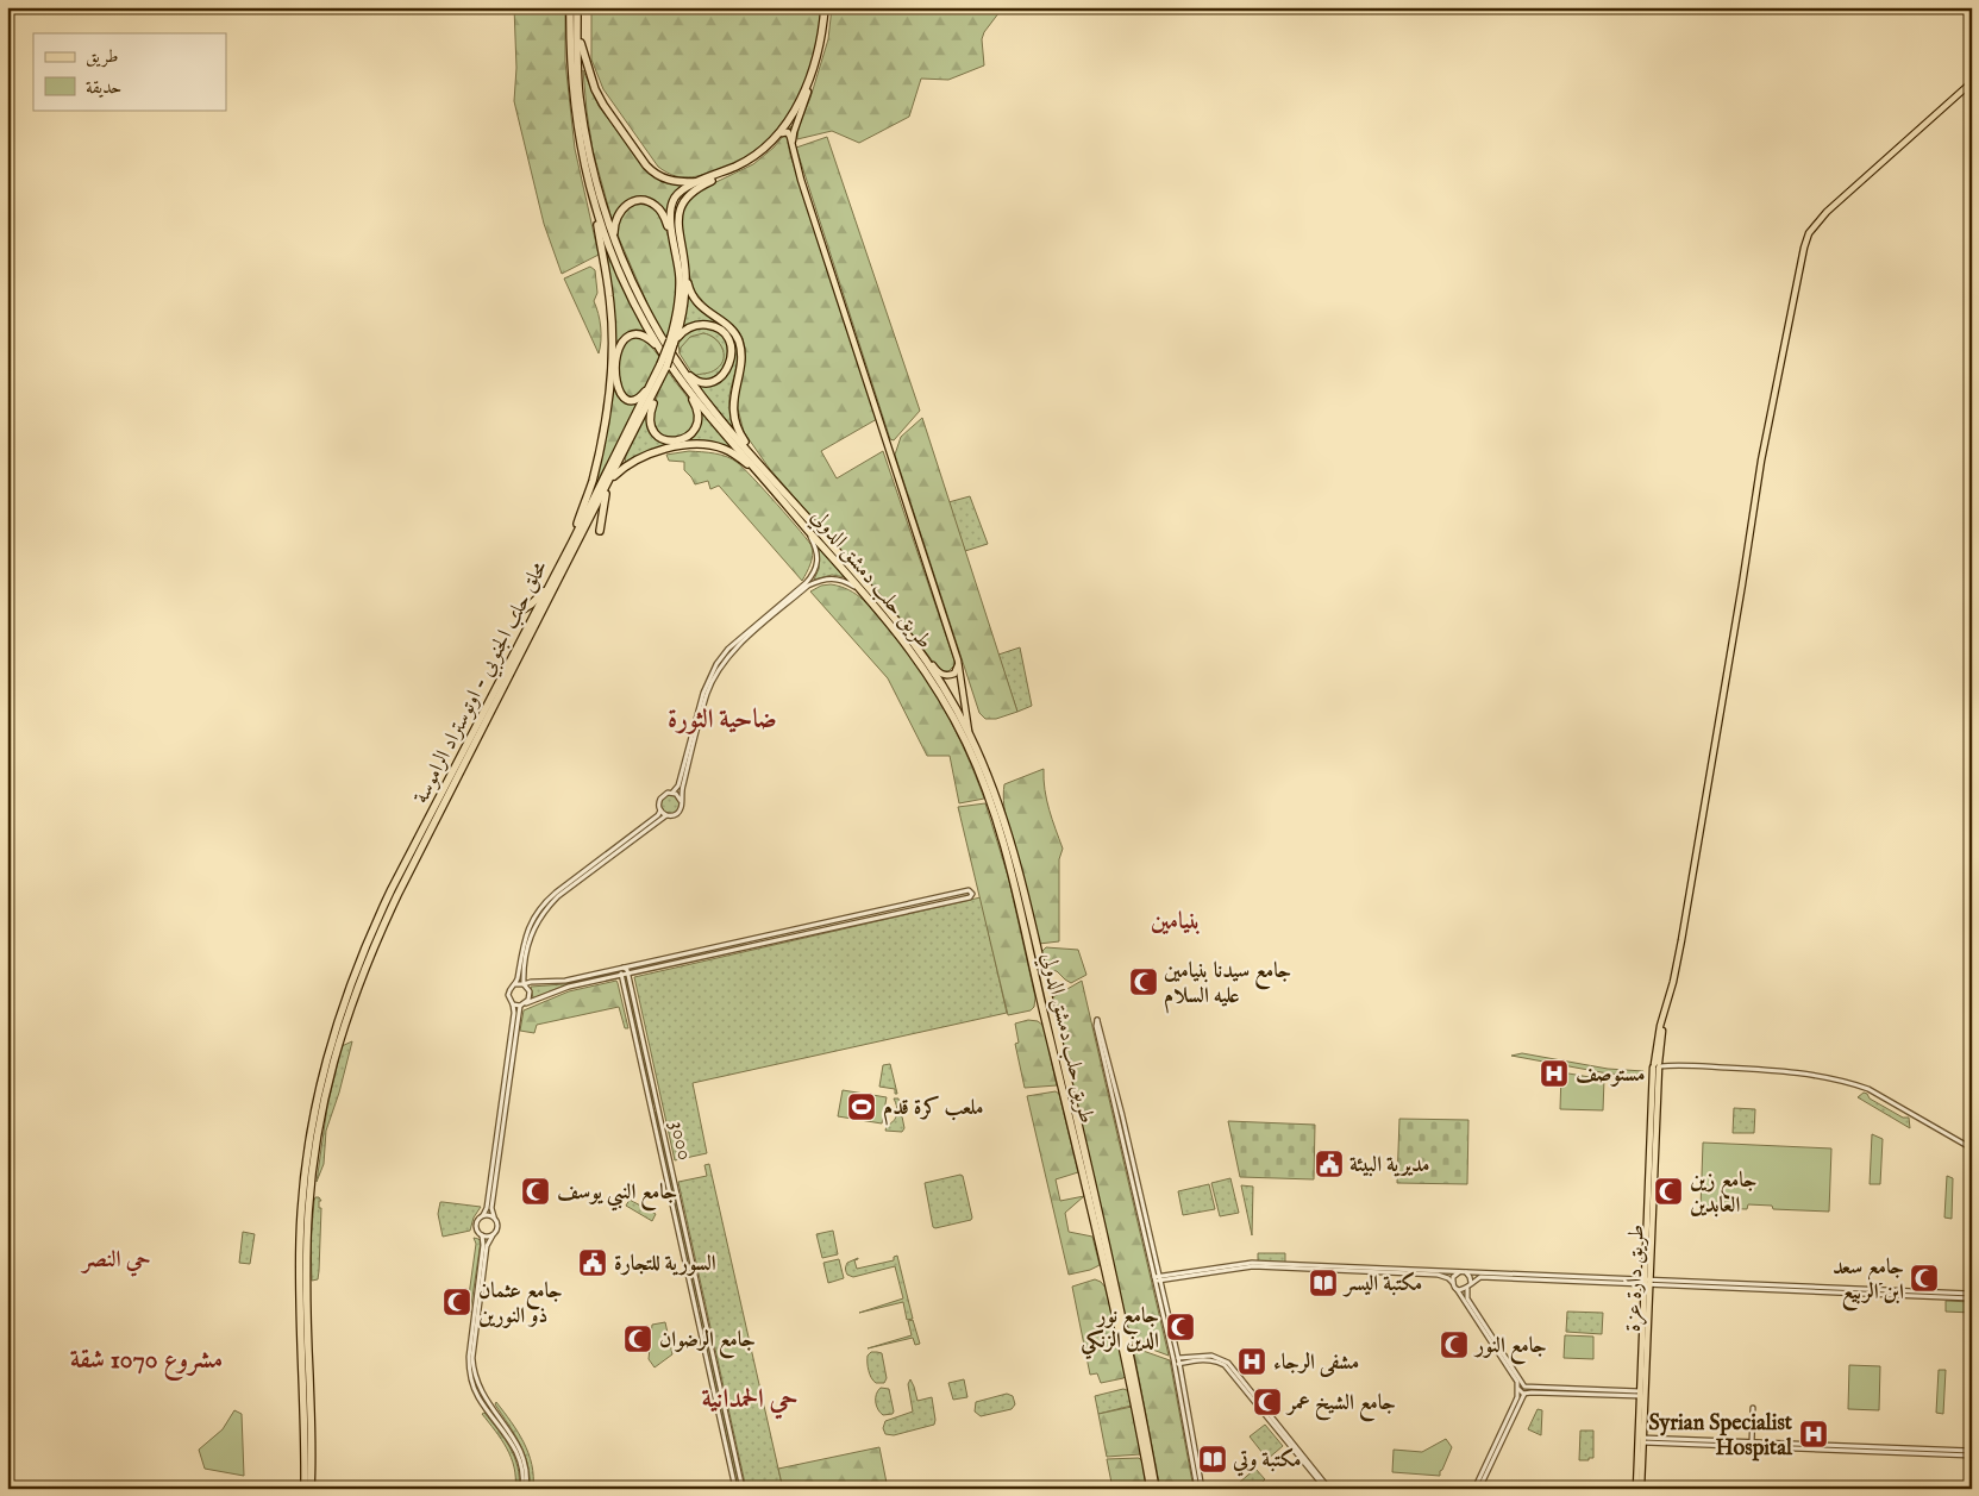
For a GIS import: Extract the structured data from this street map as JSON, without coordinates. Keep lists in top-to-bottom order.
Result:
{
  "streets": {
    "highway": ["طريق حلب دمشق الدولي", "محلق حلب الجنوبي - اوتوستراد الراموسة"],
    "main road": ["طريق دارة عزة"],
    "street": ["3000"]
  },
  "districts": [
    "ضاحية الثورة",
    "بنيامين",
    "حي النصر",
    "مشروع 1070 شقة",
    "حي الحمدانية"
  ],
  "places": {
    "mosque": [
      "جامع سيدنا بنيامين عليه السلام",
      "جامع النبي يوسف",
      "جامع زين العابدين",
      "جامع سعد ابن الربيع",
      "جامع عثمان ذو النورين",
      "جامع نور الدين الزنكي",
      "جامع الرضوان",
      "جامع النور",
      "جامع الشيخ عمر"
    ],
    "hospital": ["مستوصف", "مشفى الرجاء", "Syrian Specialist Hospital"],
    "sports": ["ملعب كرة قدم"],
    "public building": ["مديرية البيئة", "السورية للتجارة"],
    "library": ["مكتبة اليسر", "مكتبة وتي"]
  },
  "legend": ["طريق", "حديقة"]
}
